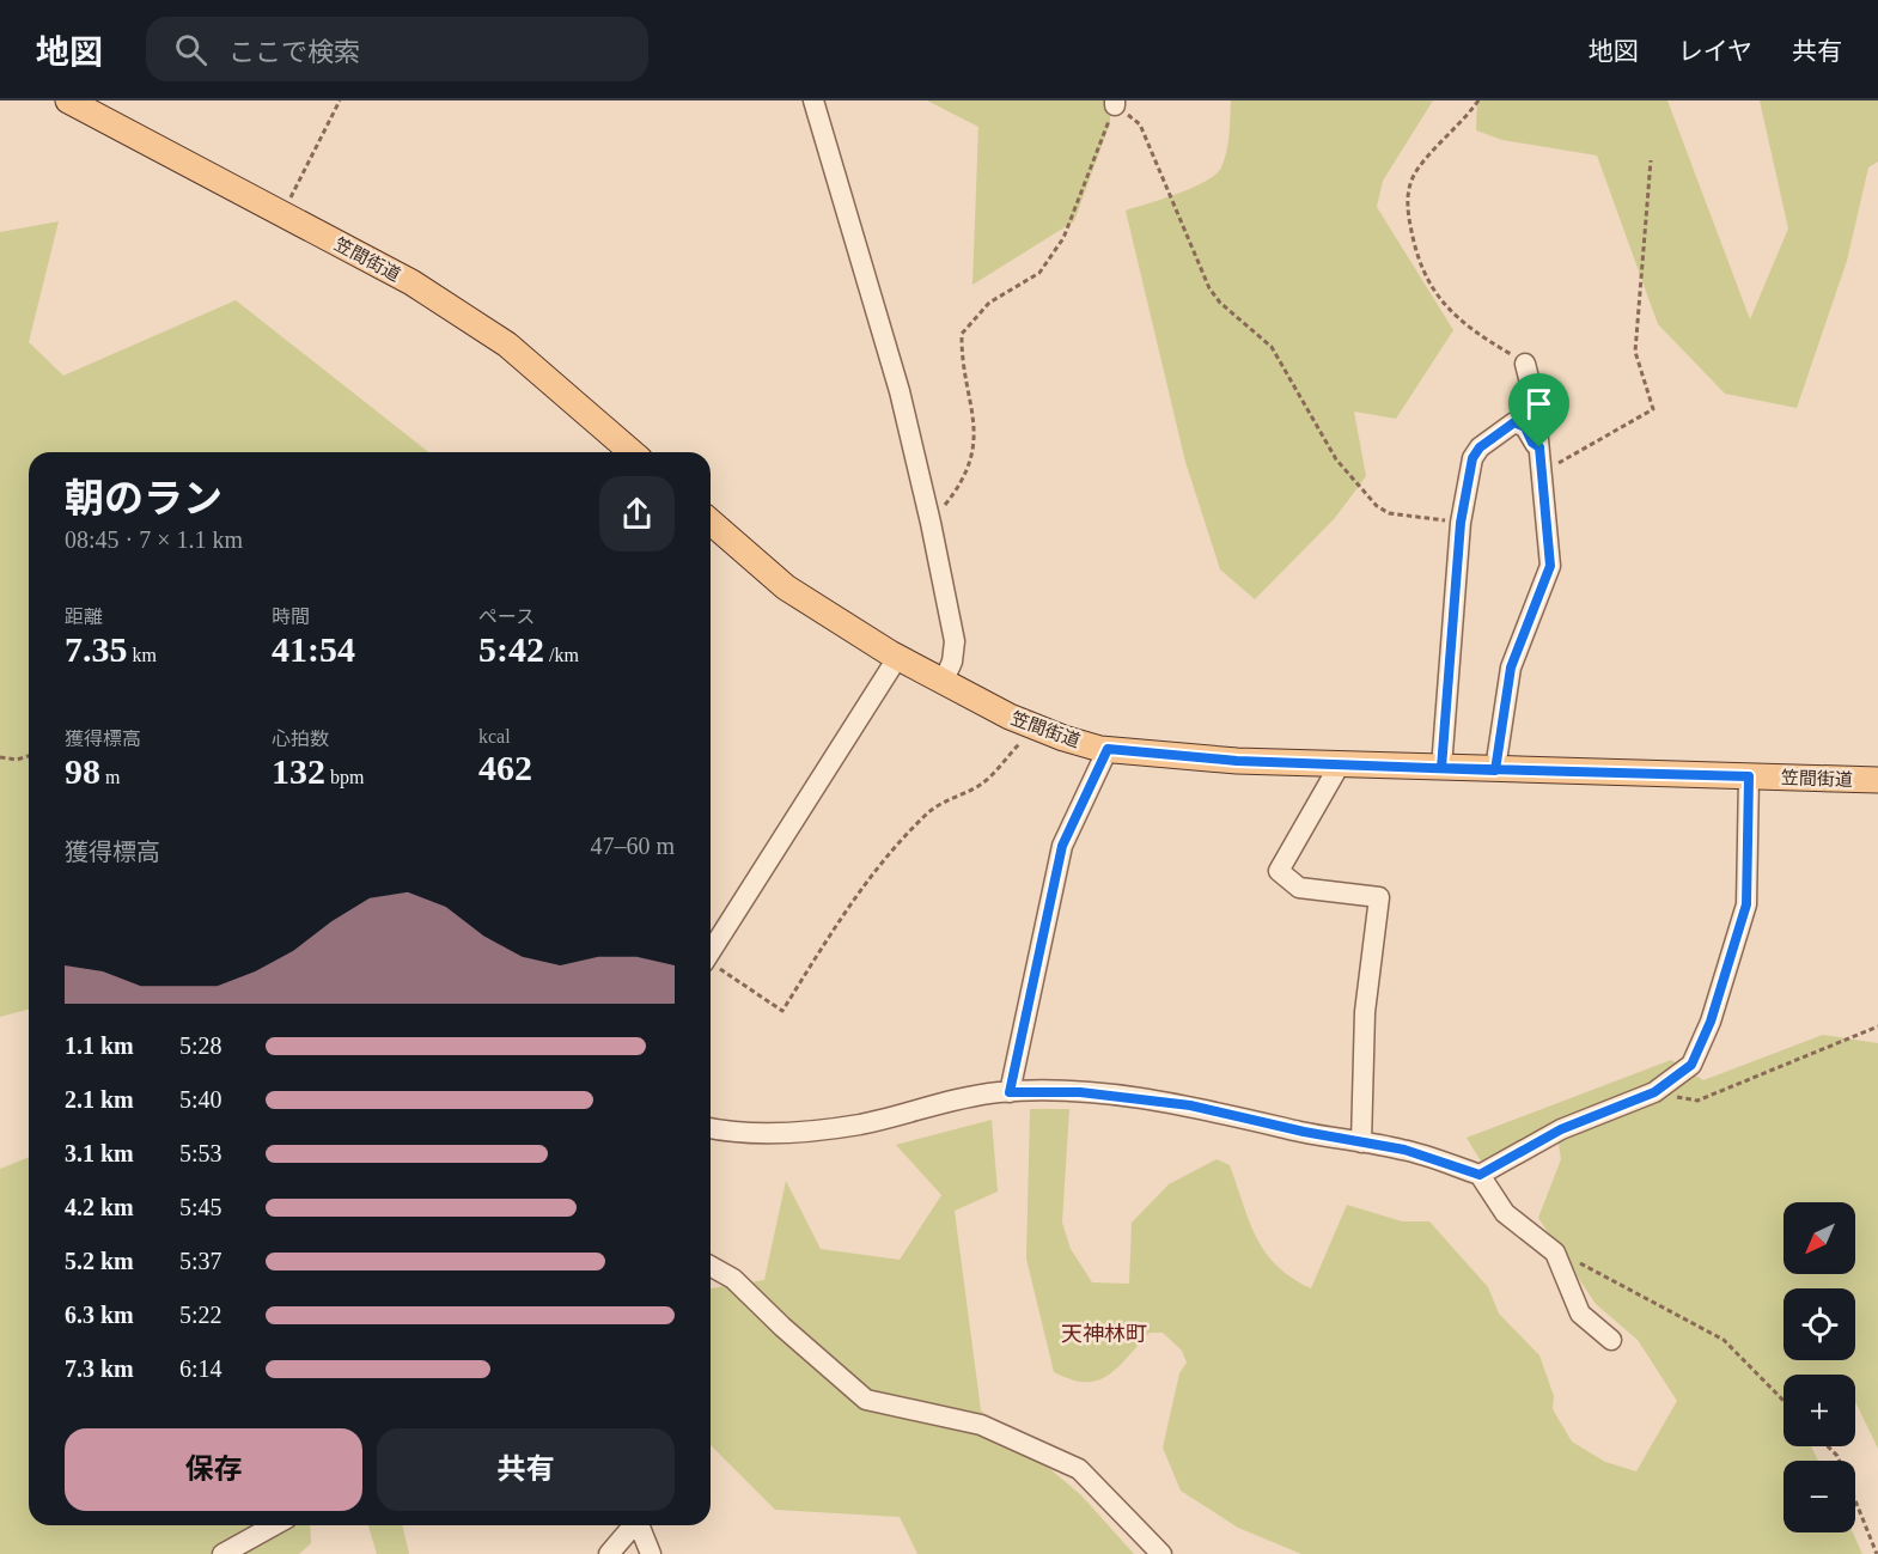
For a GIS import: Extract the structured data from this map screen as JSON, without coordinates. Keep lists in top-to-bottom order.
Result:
{
  "streets": {
    "main road": ["笠間街道"]
  },
  "districts": ["天神林町"],
  "north": "bottom left",
  "page": {
    "header": "地図",
    "search": "ここで検索",
    "nav": ["地図", "レイヤ", "共有"],
    "heading": ["朝のラン", "08:45 · 7 × 1.1 km"],
    "stats": [
      ["距離", "7.35 km"],
      ["時間", "41:54"],
      ["ペース", "5:42 /km"],
      ["獲得標高", "98 m"],
      ["心拍数", "132 bpm"],
      ["kcal", "462"]
    ],
    "chart": ["獲得標高", "47–60 m"],
    "list": [
      {
        "name": "1.1 km",
        "note": "5:28"
      },
      {
        "name": "2.1 km",
        "note": "5:40"
      },
      {
        "name": "3.1 km",
        "note": "5:53"
      },
      {
        "name": "4.2 km",
        "note": "5:45"
      },
      {
        "name": "5.2 km",
        "note": "5:37"
      },
      {
        "name": "6.3 km",
        "note": "5:22"
      },
      {
        "name": "7.3 km",
        "note": "6:14"
      }
    ],
    "map_buttons": ["+", "−"],
    "buttons": ["保存", "共有"]
  }
}
